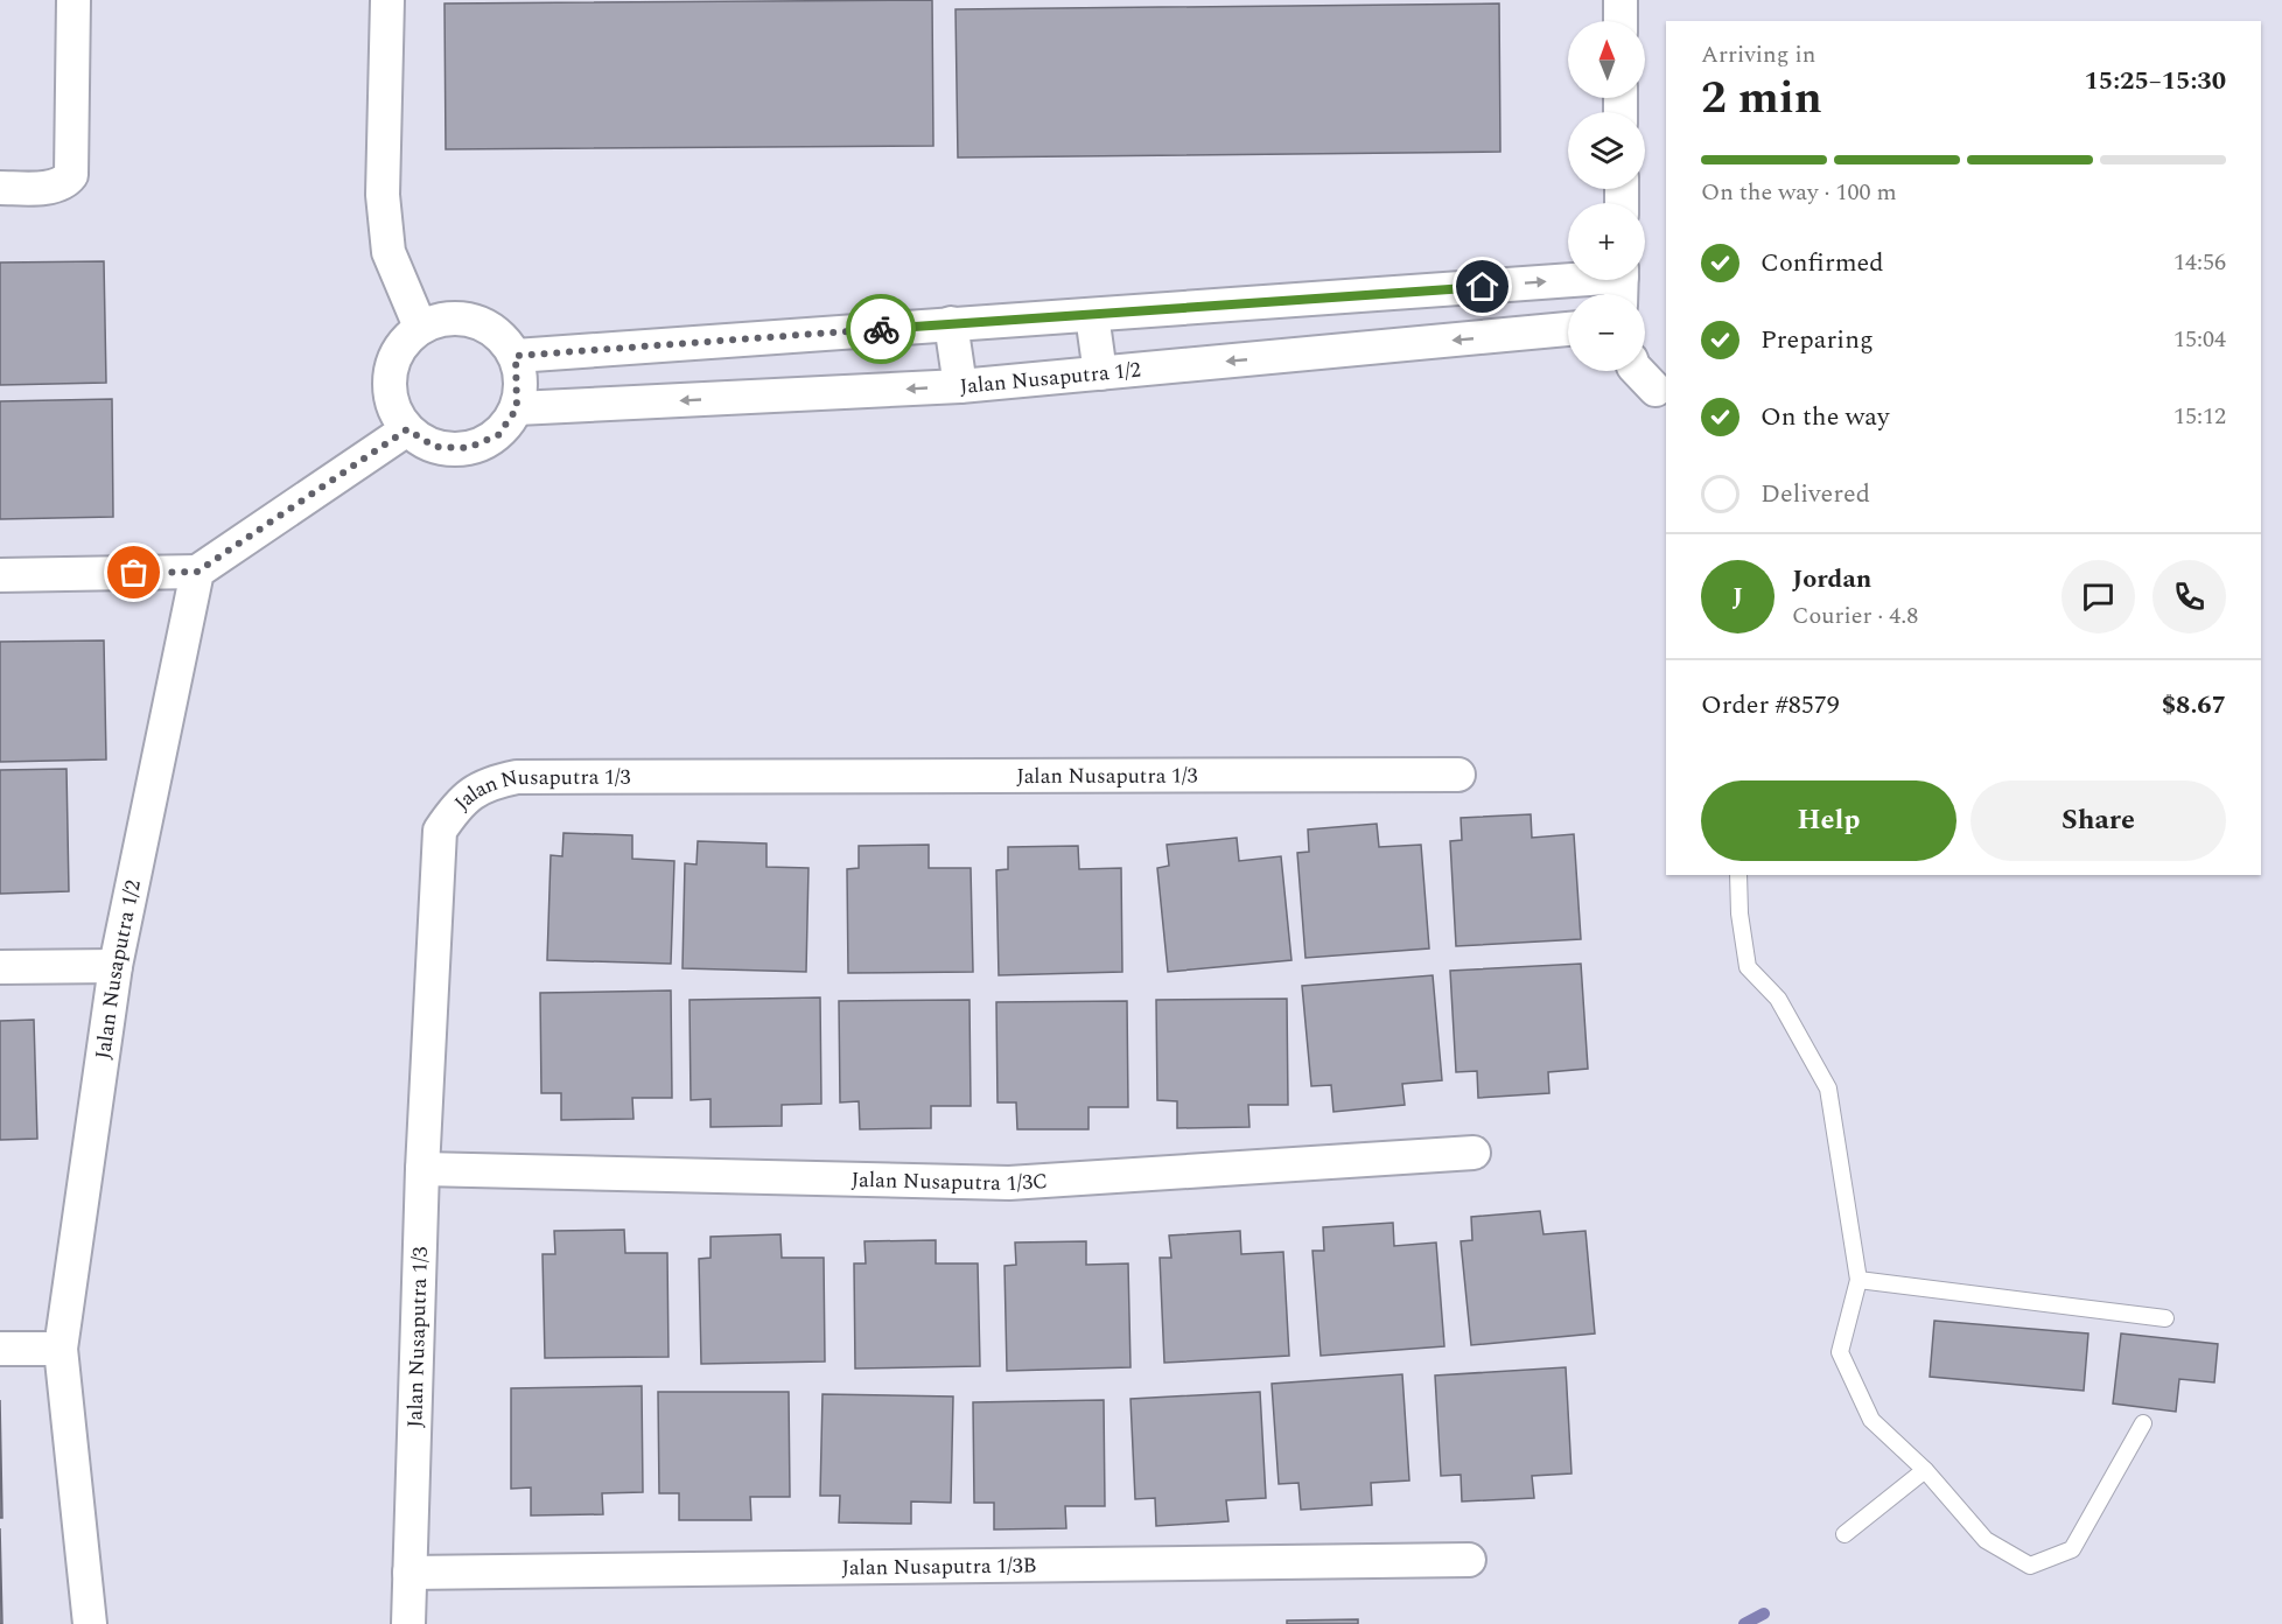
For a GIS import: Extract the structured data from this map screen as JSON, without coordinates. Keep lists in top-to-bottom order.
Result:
{
  "streets": {
    "street": [
      "Jalan Nusaputra 1/2",
      "Jalan Nusaputra 1/3",
      "Jalan Nusaputra 1/3C",
      "Jalan Nusaputra 1/3B"
    ]
  },
  "crossings": [
    ["Jalan Nusaputra 1/3", "Jalan Nusaputra 1/3C"],
    ["Jalan Nusaputra 1/3", "Jalan Nusaputra 1/3B"]
  ],
  "north": "top",
  "page": {
    "map_buttons": ["+", "−"],
    "heading": ["2 min", "Arriving in", "15:25–15:30"],
    "panel": [
      "Jordan",
      "Courier · 4.8",
      "Order #8579",
      "$8.67"
    ],
    "bar": "On the way · 100 m",
    "list": [
      ["Confirmed", "14:56"],
      ["Preparing", "15:04"],
      ["On the way", "15:12"],
      "Delivered"
    ],
    "round": "J",
    "buttons": ["Help", "Share"]
  }
}
